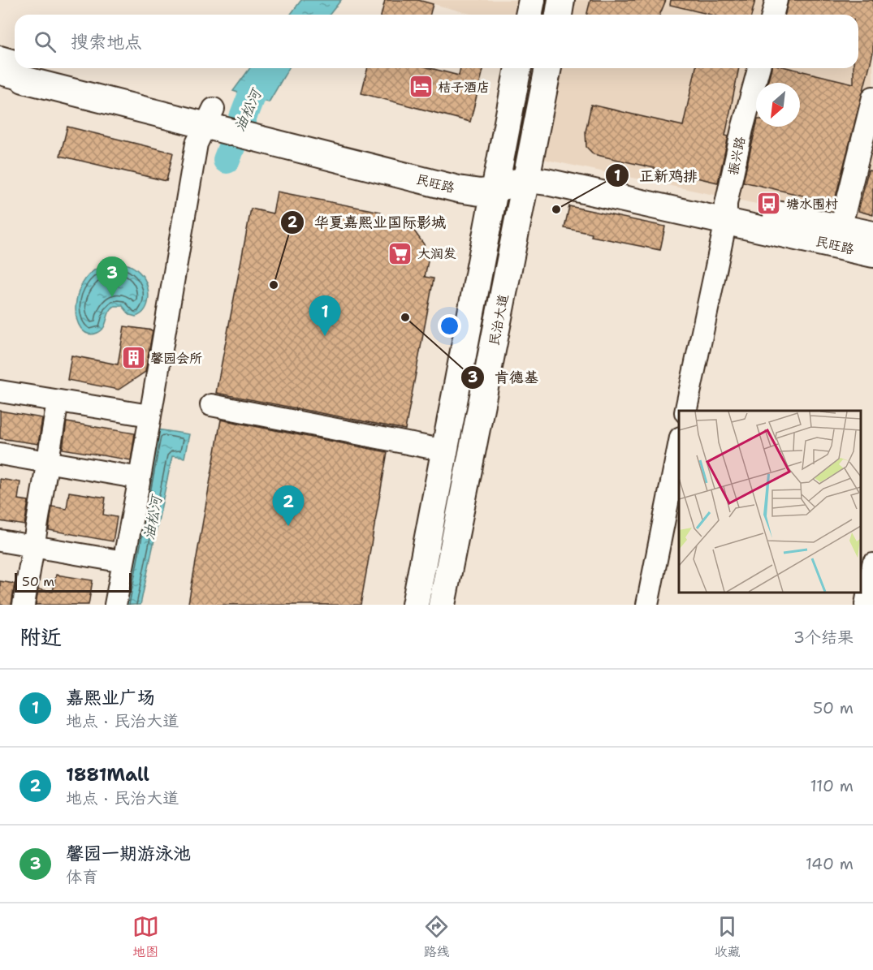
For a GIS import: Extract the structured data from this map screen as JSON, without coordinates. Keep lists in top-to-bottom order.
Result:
{
  "streets": {
    "main road": ["民旺路", "民治大道"],
    "street": ["振兴路"]
  },
  "crossings": [
    ["振兴路", "民旺路"],
    ["民旺路", "民治大道"]
  ],
  "water": ["油松河"],
  "places": {
    "hotel": ["桔子酒店"],
    "bus stop": ["塘水围村"],
    "other": ["正新鸡排", "华夏嘉熙业国际影城", "肯德基"],
    "supermarket": ["大润发"],
    "building": ["馨园会所"]
  },
  "scale_bar": "50 m",
  "north": "bottom left",
  "page": {
    "search": "搜索地点",
    "pins": ["3", "1", "2"],
    "scale": "50 m",
    "heading": ["附近", "3个结果"],
    "list": [
      {
        "mark": "1",
        "name": "嘉熙业广场",
        "note": "地点 · 民治大道",
        "value": "50 m"
      },
      {
        "mark": "2",
        "name": "1881Mall",
        "note": "地点 · 民治大道",
        "value": "110 m"
      },
      {
        "mark": "3",
        "name": "馨园一期游泳池",
        "note": "体育",
        "value": "140 m"
      }
    ],
    "nav": ["地图", "路线", "收藏"]
  }
}
